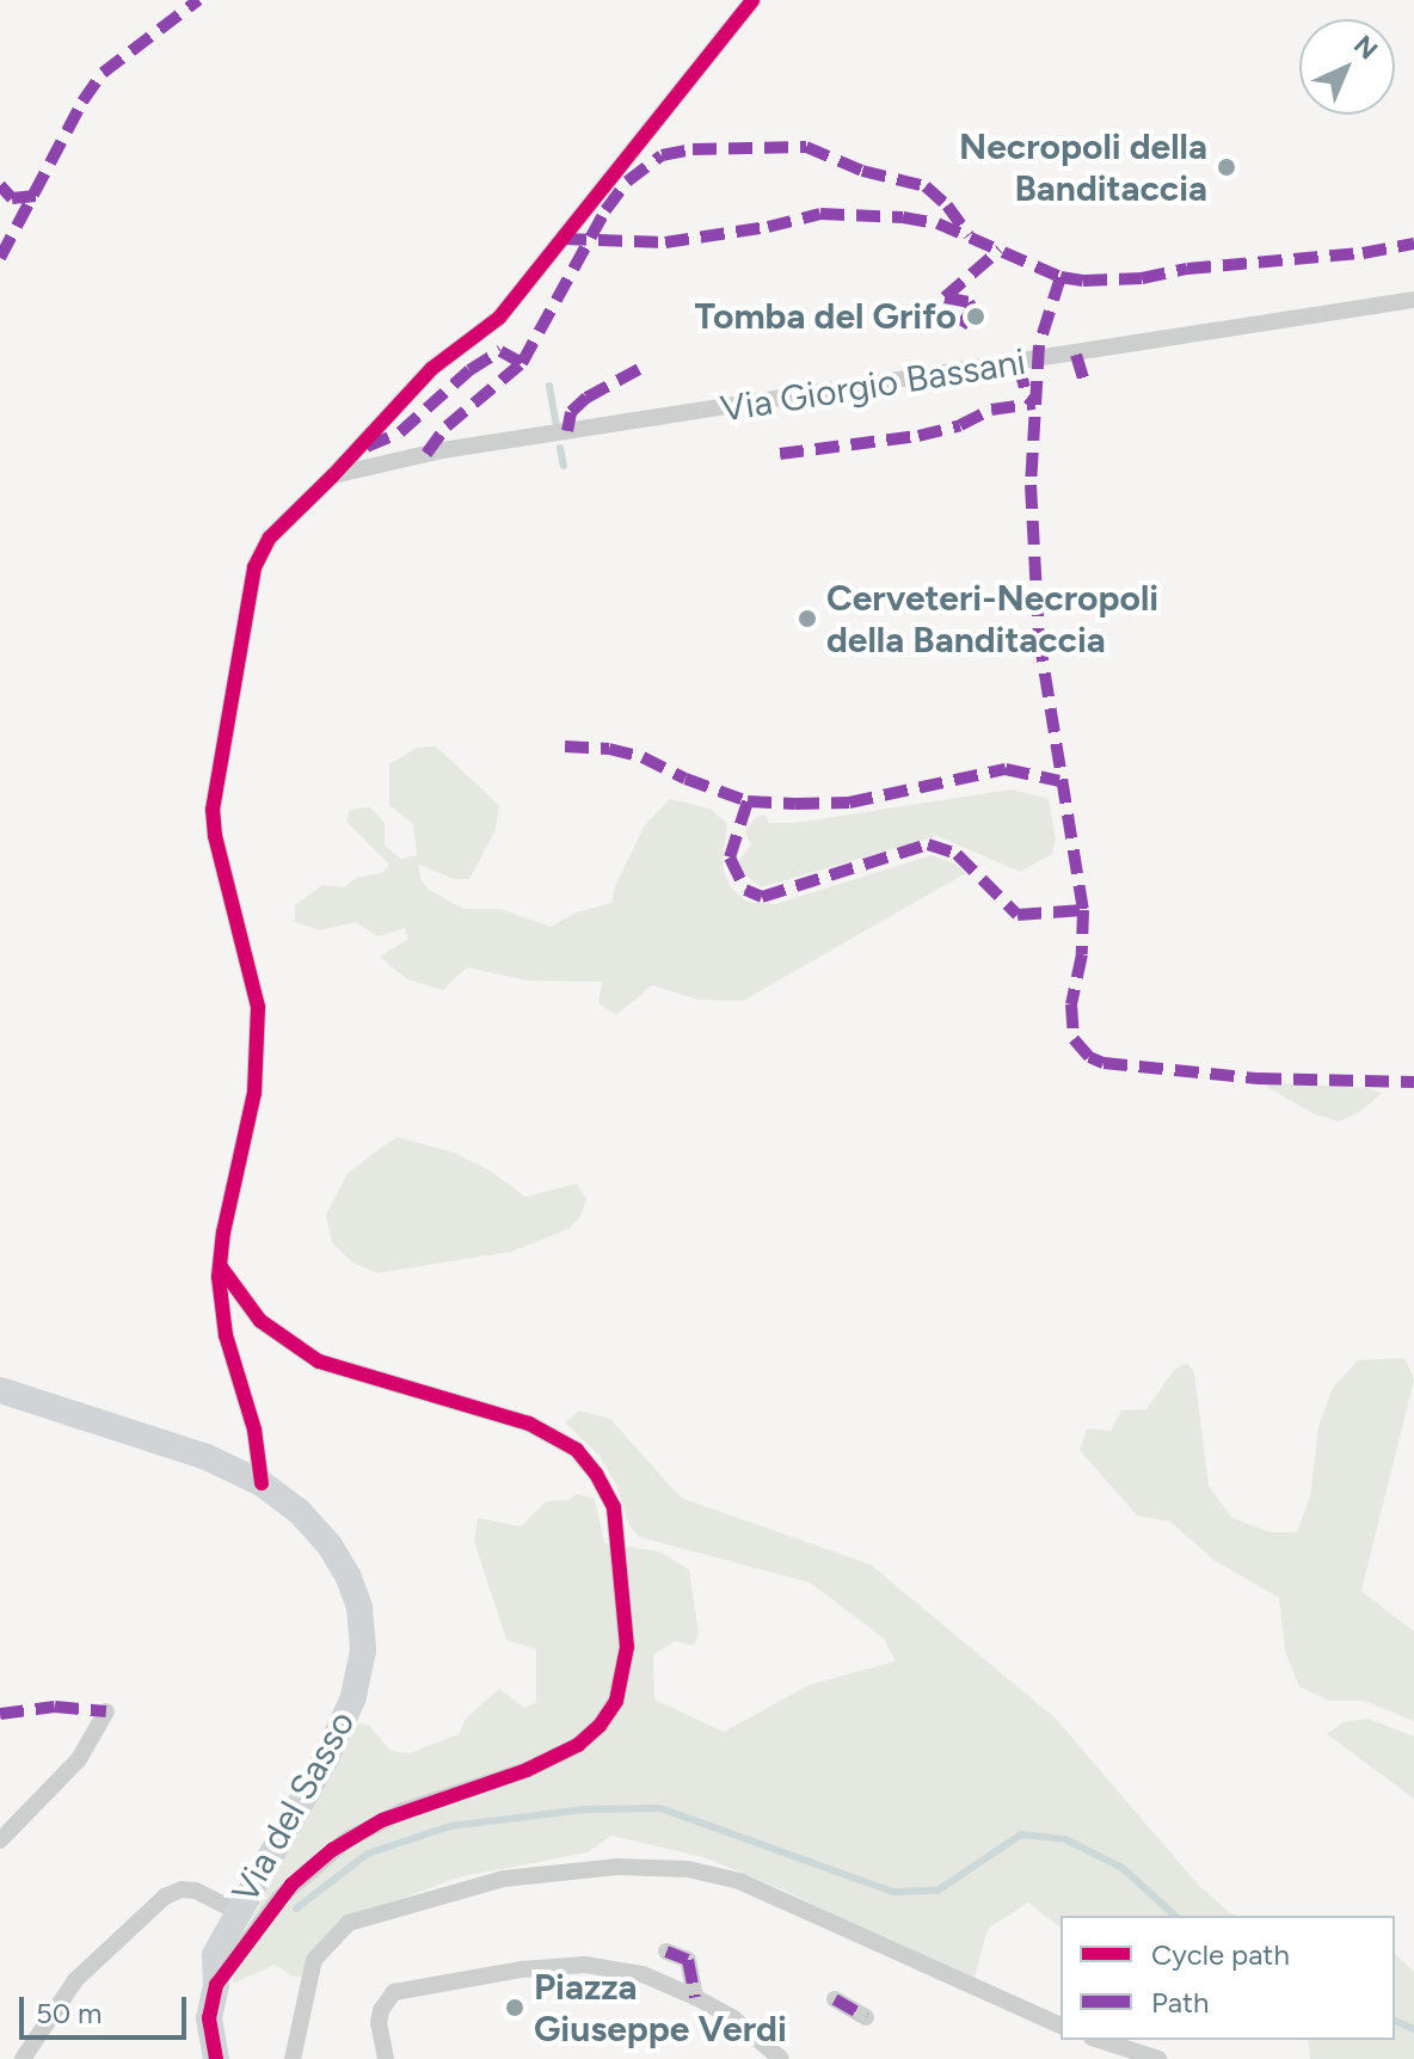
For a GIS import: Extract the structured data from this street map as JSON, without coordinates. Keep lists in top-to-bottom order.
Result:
{
  "streets": {
    "street": ["Via Giorgio Bassani", "Via del Sasso"]
  },
  "places": [
    "Necropoli della Banditaccia",
    "Tomba del Grifo",
    "Cerveteri-Necropoli della Banditaccia",
    "Piazza Giuseppe Verdi"
  ],
  "legend": ["Cycle path", "Path"],
  "scale_bar": "50 m",
  "north": "top right"
}
